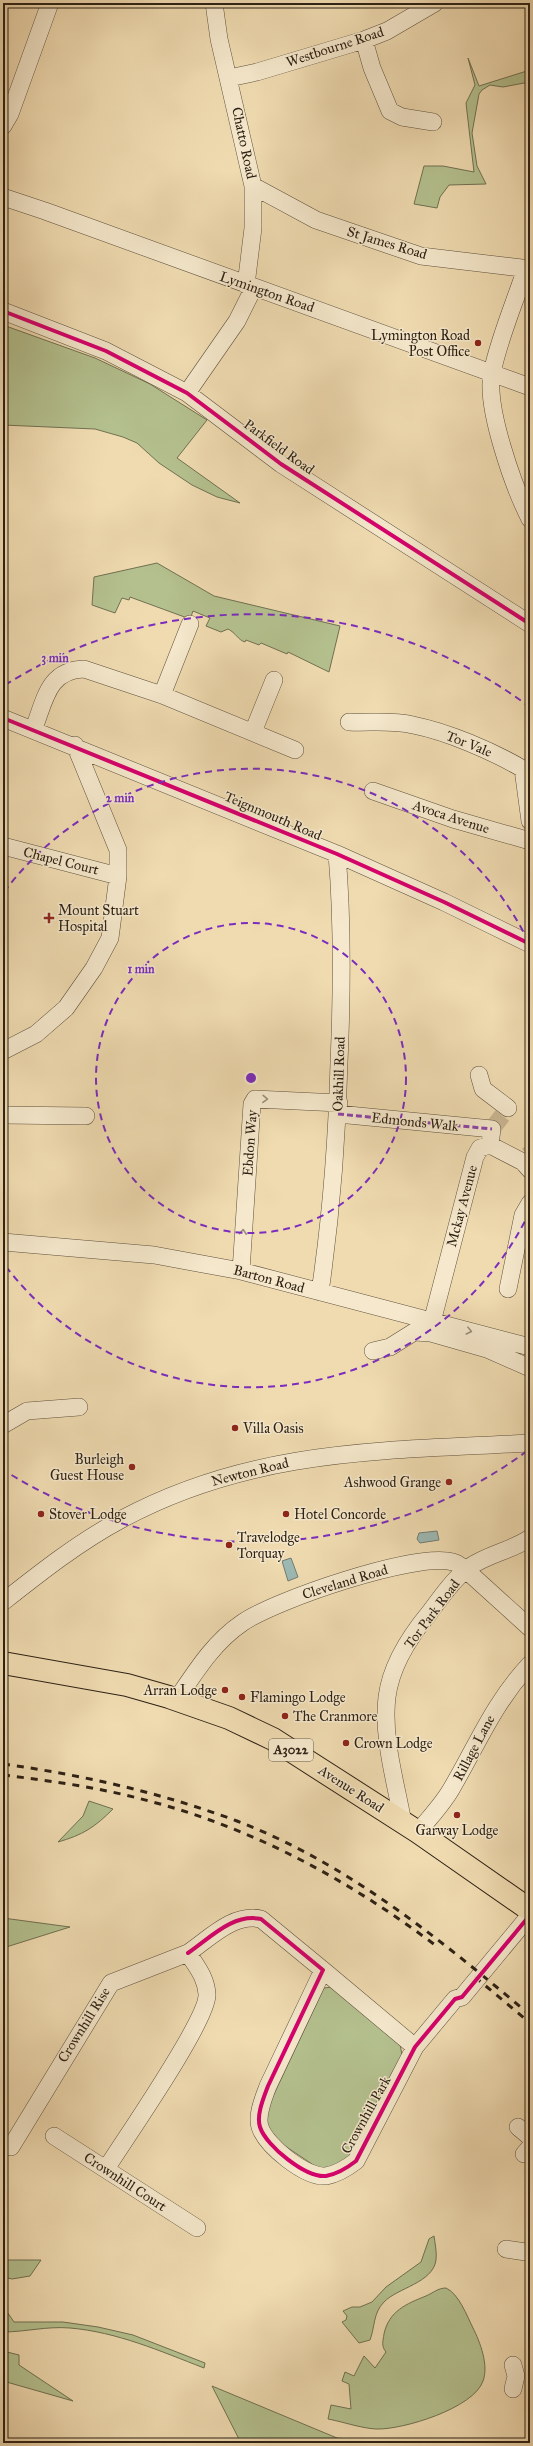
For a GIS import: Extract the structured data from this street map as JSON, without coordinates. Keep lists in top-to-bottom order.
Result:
{
  "streets": {
    "main road": ["A3022", "Avenue Road"],
    "street": [
      "Westbourne Road",
      "Chatto Road",
      "St James Road",
      "Lymington Road",
      "Parkfield Road",
      "Tor Vale",
      "Teignmouth Road",
      "Avoca Avenue",
      "Chapel Court",
      "Oakhill Road",
      "Edmonds Walk",
      "Ebdon Way",
      "Mckay Avenue",
      "Barton Road",
      "Newton Road",
      "Cleveland Road",
      "Tor Park Road",
      "Rillage Lane",
      "Crownhill Rise",
      "Crownhill Park",
      "Crownhill Court"
    ]
  },
  "crossings": [
    ["Westbourne Road", "Chatto Road"],
    ["Chatto Road", "St James Road"],
    ["Chatto Road", "Lymington Road"],
    ["Chatto Road", "Parkfield Road"],
    ["Teignmouth Road", "Oakhill Road"],
    ["Oakhill Road", "Edmonds Walk"],
    ["Oakhill Road", "Ebdon Way"],
    ["Oakhill Road", "Barton Road"],
    ["Edmonds Walk", "Ebdon Way"],
    ["Edmonds Walk", "Mckay Avenue"],
    ["Ebdon Way", "Barton Road"],
    ["Mckay Avenue", "Barton Road"],
    ["Cleveland Road", "Tor Park Road"],
    ["Cleveland Road", "Avenue Road"],
    ["Tor Park Road", "Rillage Lane"],
    ["Tor Park Road", "Avenue Road"],
    ["Rillage Lane", "Avenue Road"]
  ],
  "places": {
    "other": [
      "Lymington Road Post Office",
      "Villa Oasis",
      "Burleigh Guest House",
      "Ashwood Grange",
      "Stover Lodge",
      "Hotel Concorde",
      "Travelodge Torquay",
      "Arran Lodge",
      "Flamingo Lodge",
      "The Cranmore",
      "Crown Lodge",
      "Garway Lodge"
    ],
    "health": ["Mount Stuart Hospital"]
  },
  "rings": ["3 min", "2 min", "1 min"]
}
